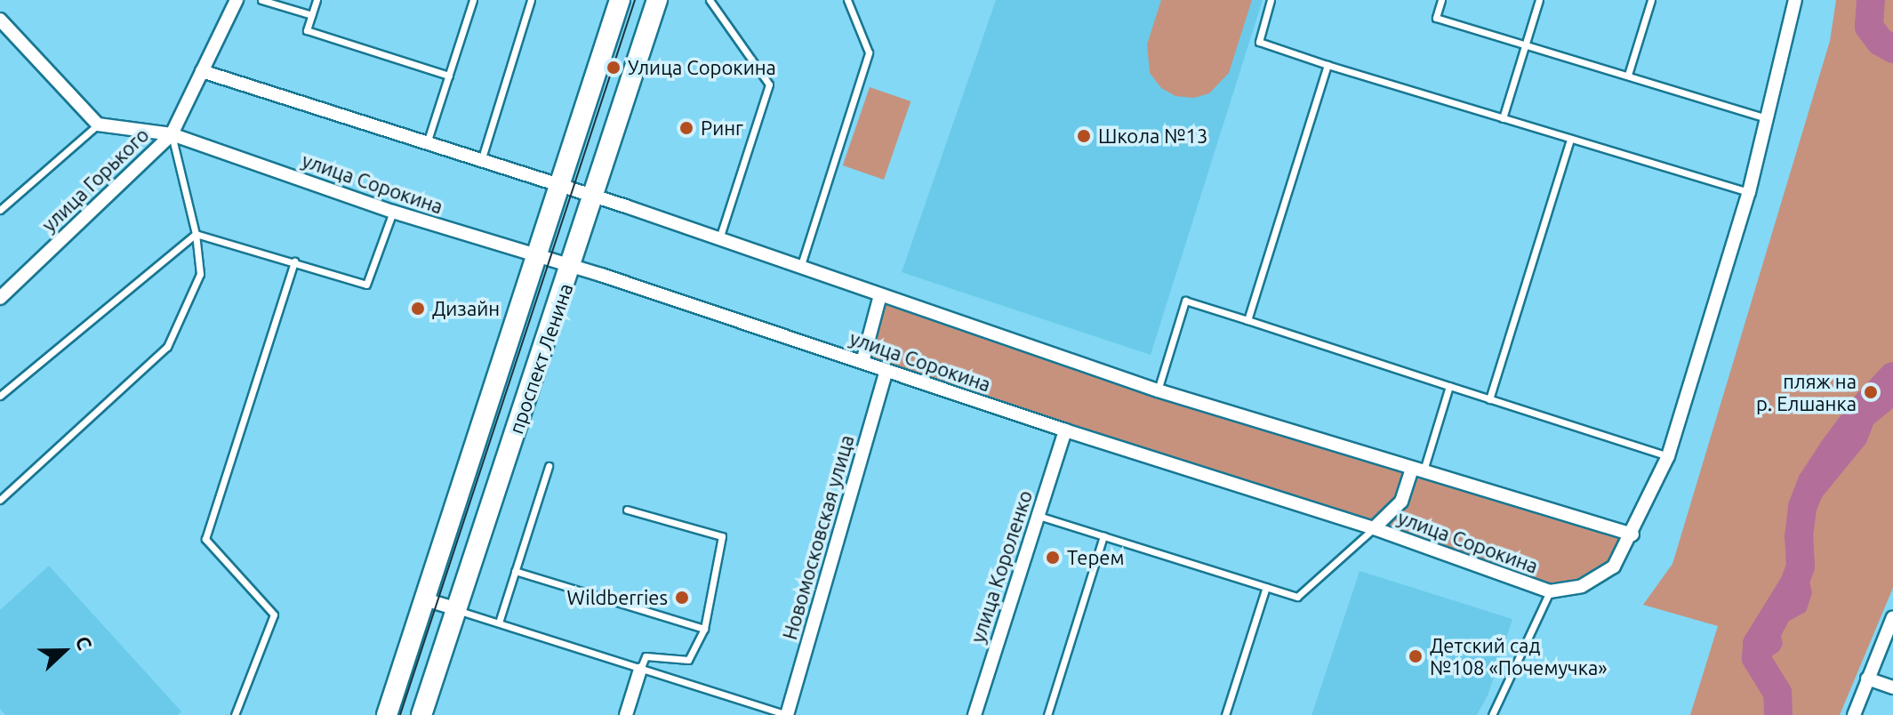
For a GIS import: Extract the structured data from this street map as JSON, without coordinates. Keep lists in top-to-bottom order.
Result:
{
  "streets": {
    "main road": ["проспект Ленина"],
    "street": [
      "улица Горького",
      "улица Сорокина",
      "Новомосковская улица",
      "улица Короленко"
    ]
  },
  "crossings": [
    ["улица Горького", "улица Сорокина"],
    ["улица Сорокина", "проспект Ленина"],
    ["улица Сорокина", "Новомосковская улица"],
    ["улица Сорокина", "улица Короленко"]
  ],
  "places": [
    "Улица Сорокина",
    "Ринг",
    "Школа №13",
    "Дизайн",
    "пляж на р. Елшанка",
    "Терем",
    "Wildberries",
    "Детский сад №108 «Почемучка»"
  ],
  "north": "right"
}
